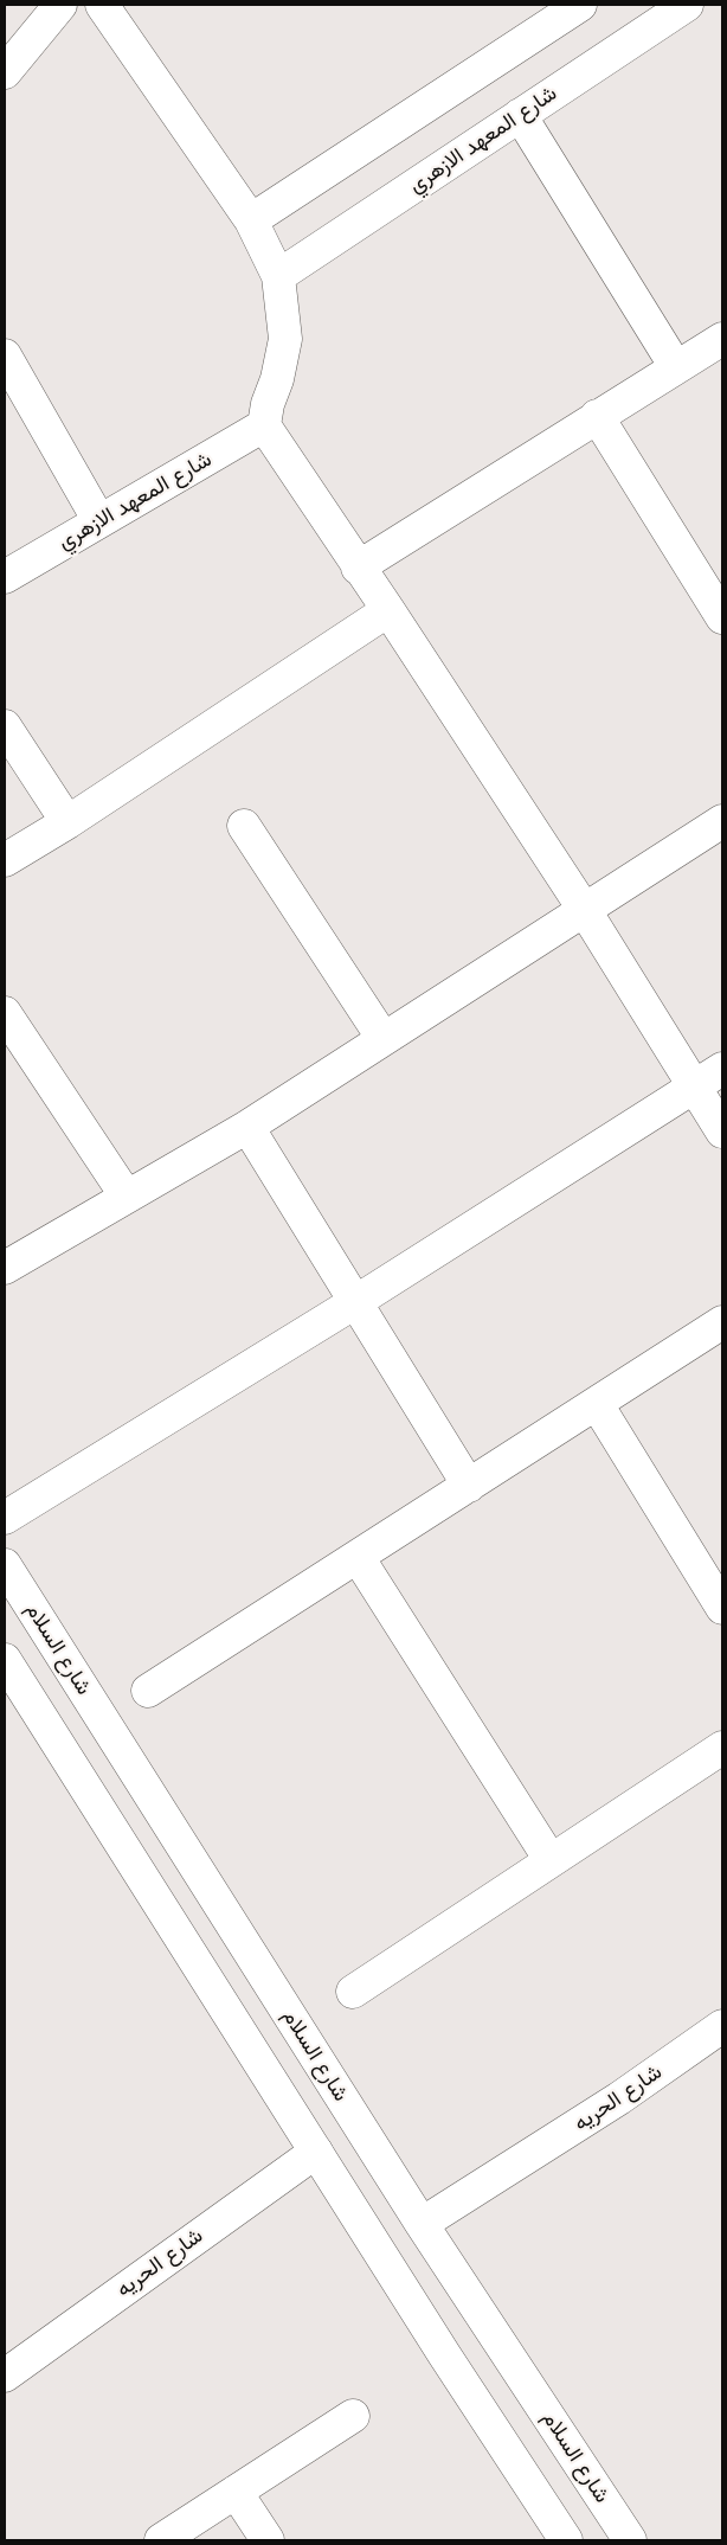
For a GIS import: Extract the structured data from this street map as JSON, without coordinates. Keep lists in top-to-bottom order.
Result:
{
  "streets": {
    "street": ["شارع المعهد الازهري", "شارع السلام", "شارع الحريه"]
  },
  "crossings": [
    ["شارع السلام", "شارع الحريه"]
  ]
}
